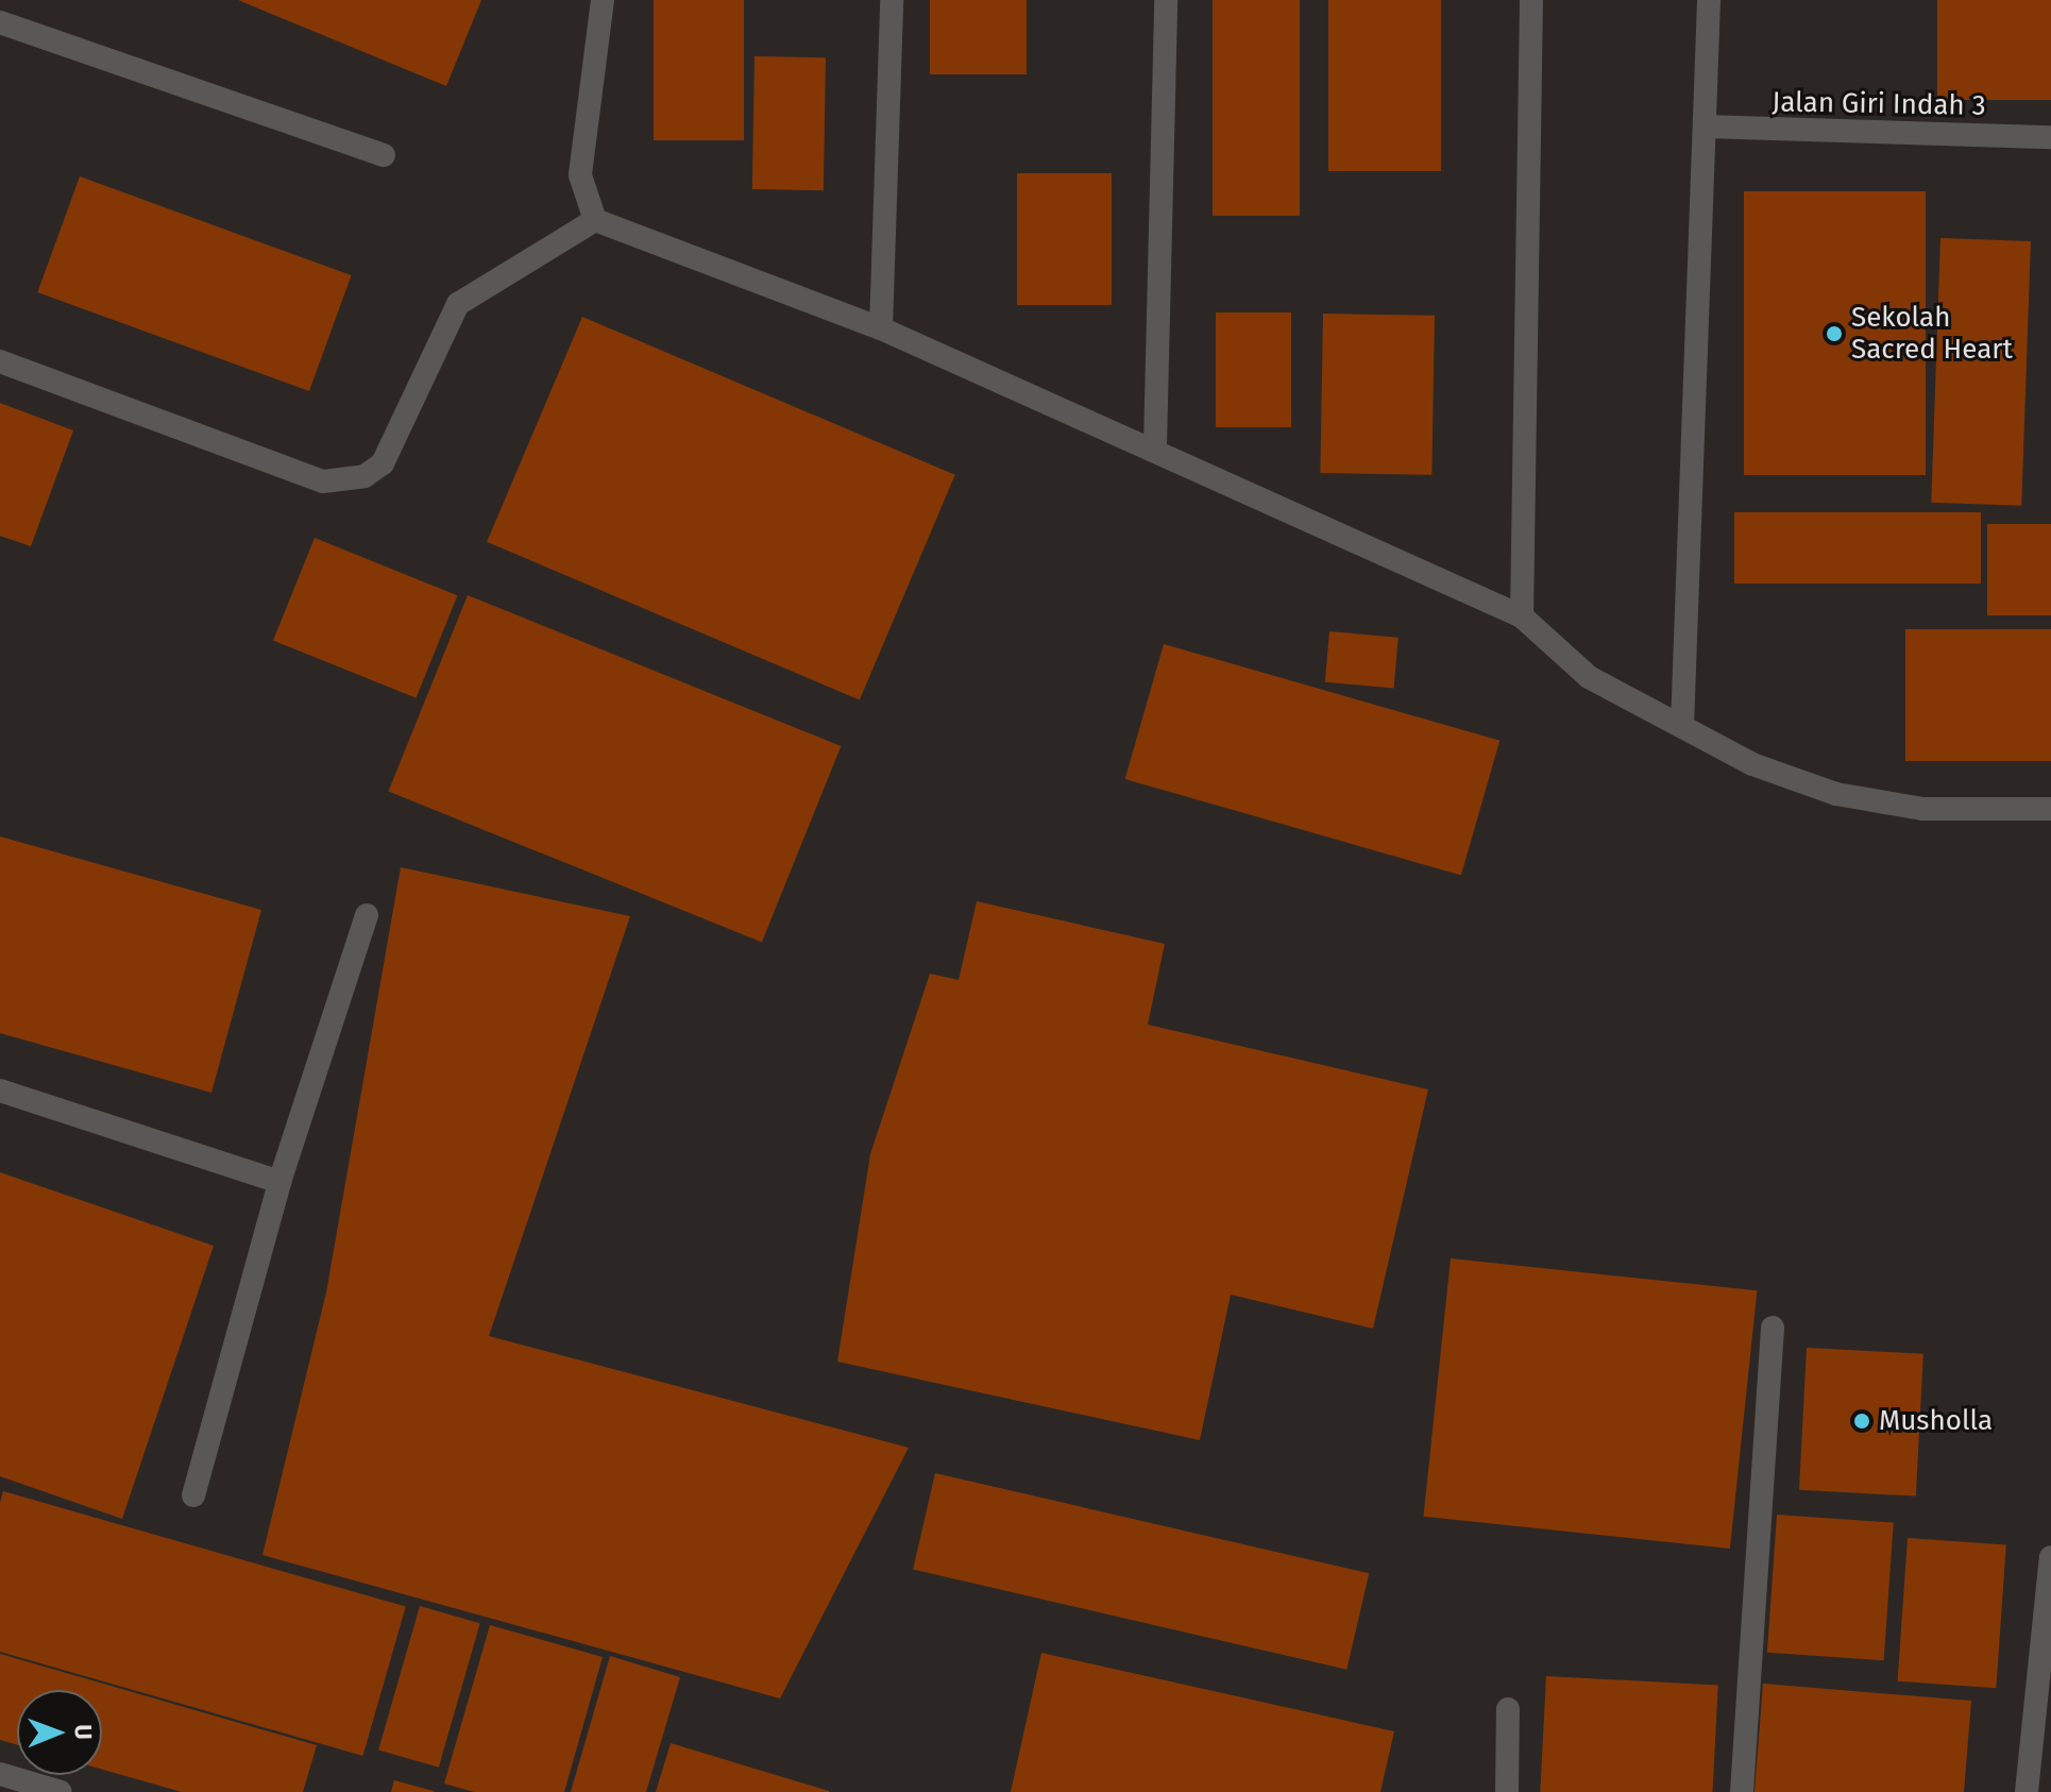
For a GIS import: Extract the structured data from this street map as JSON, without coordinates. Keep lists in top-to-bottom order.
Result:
{
  "streets": {
    "street": ["Jalan Giri Indah 3"]
  },
  "places": ["Sekolah Sacred Heart", "Musholla"],
  "north": "right"
}
